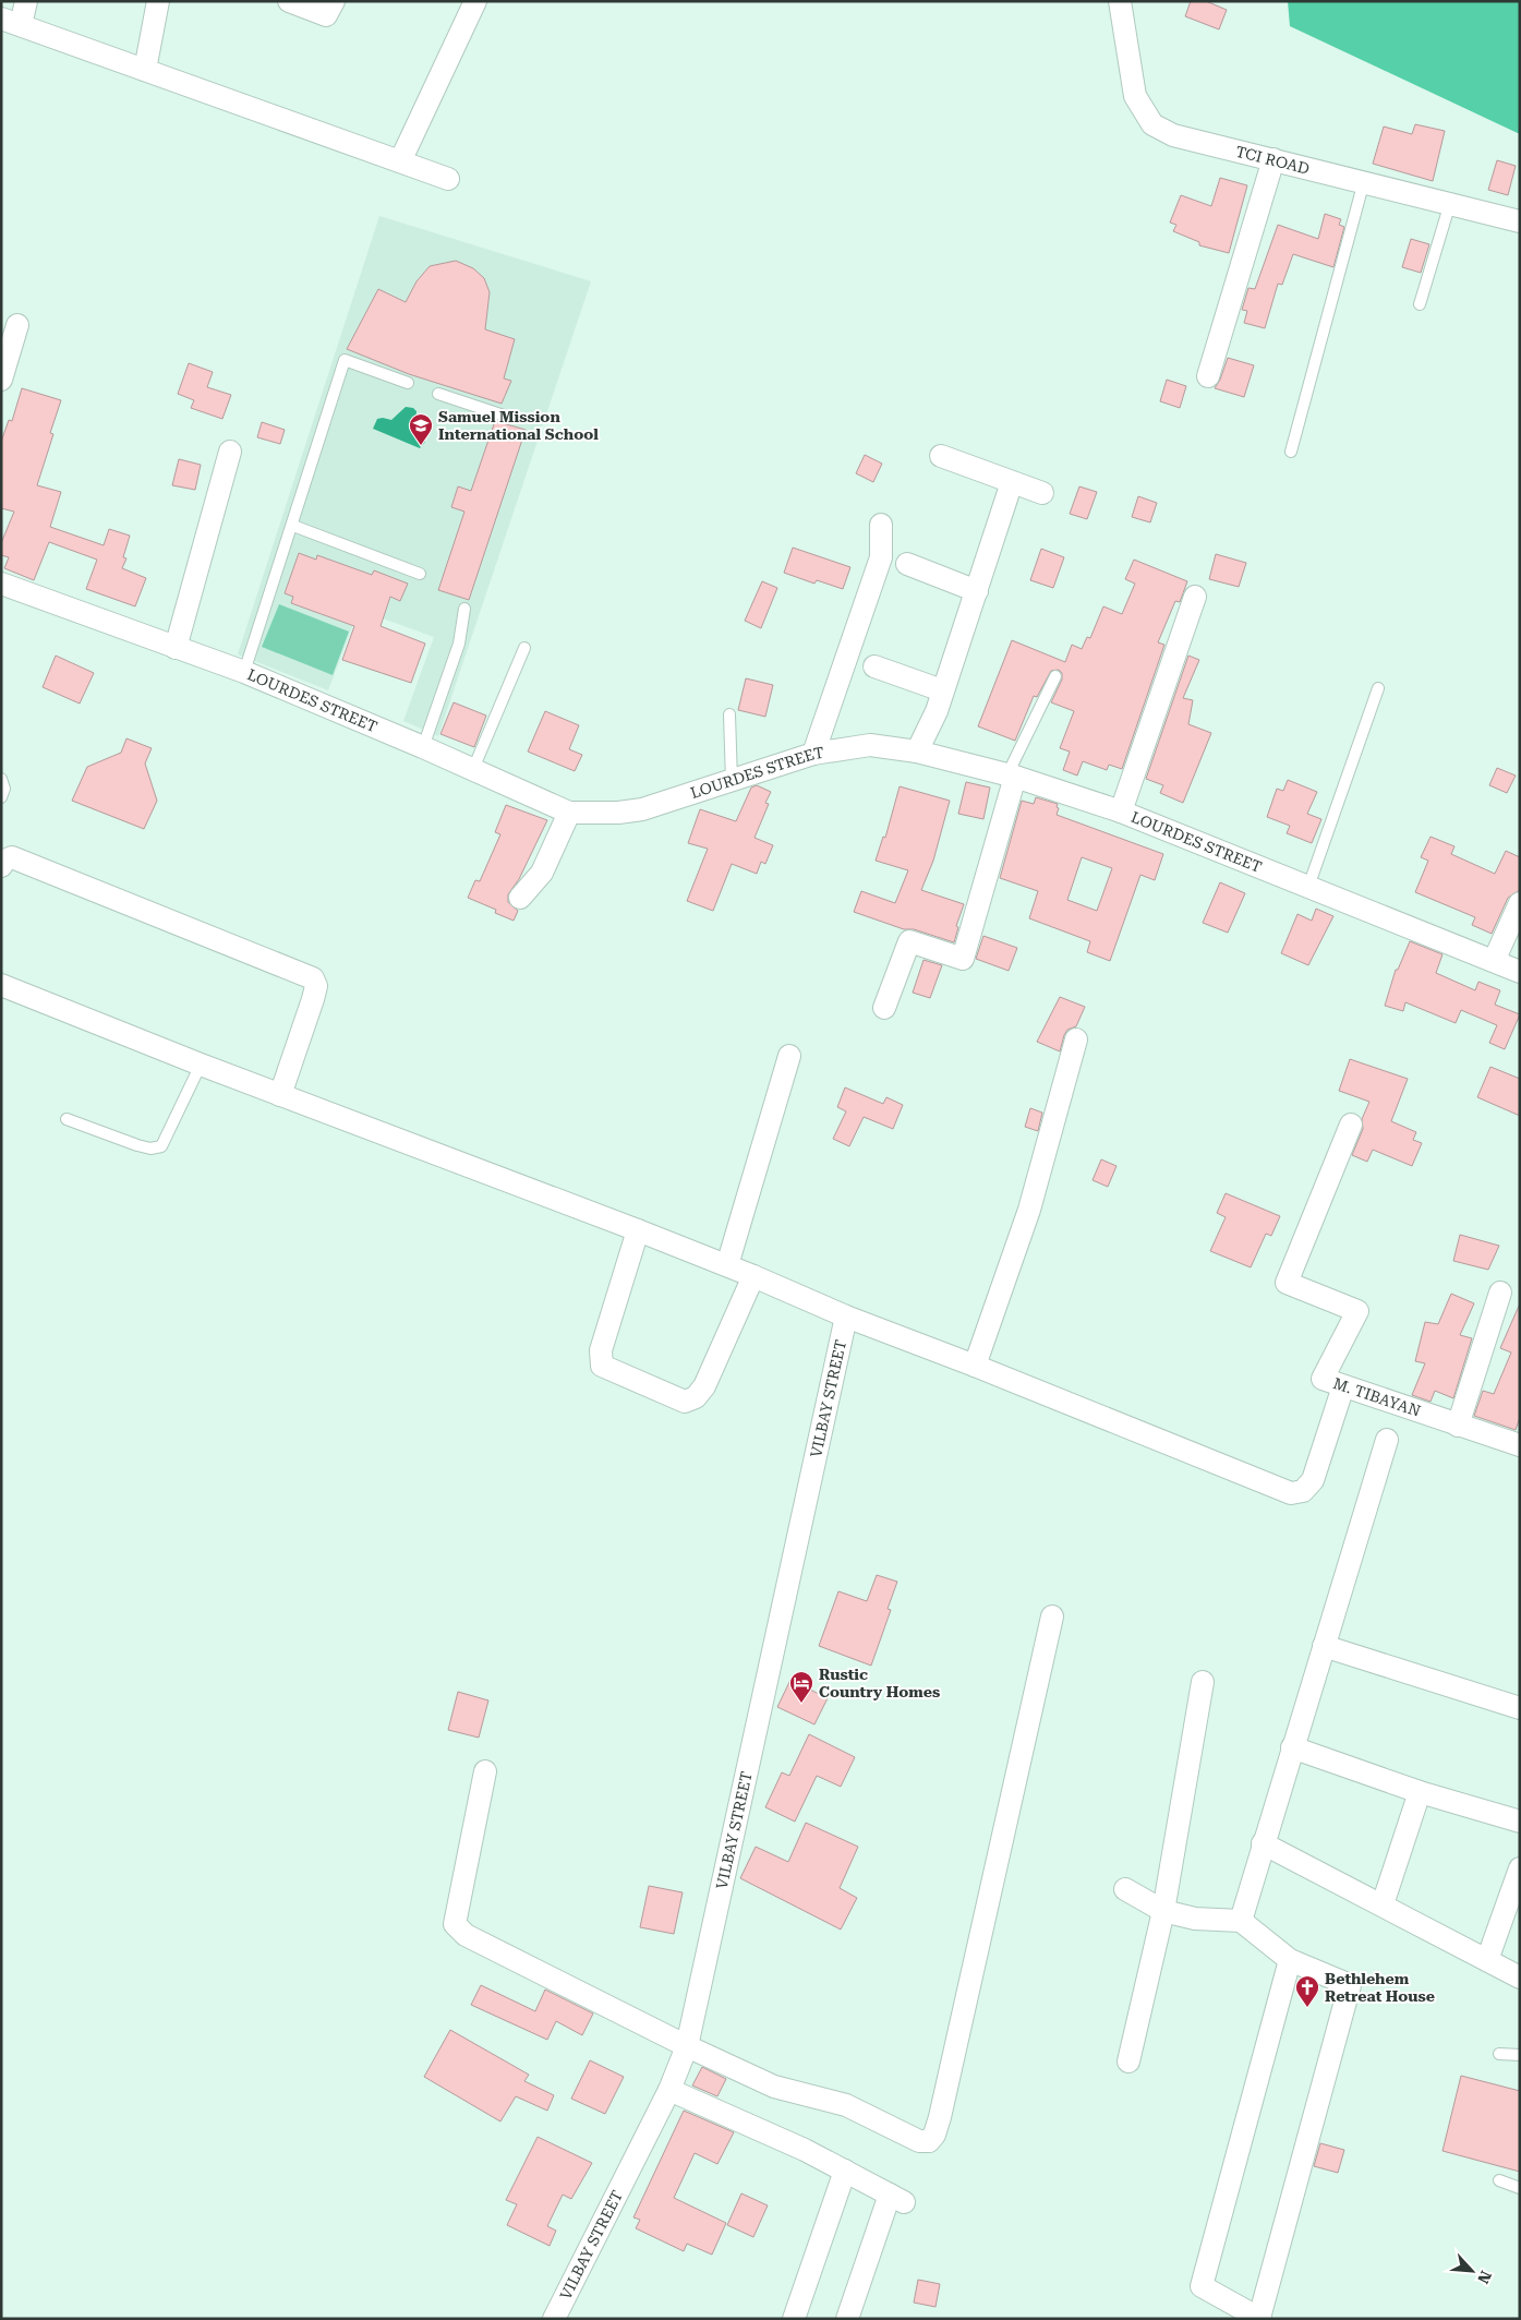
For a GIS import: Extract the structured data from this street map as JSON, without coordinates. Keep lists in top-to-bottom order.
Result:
{
  "streets": {
    "street": [
      "TCI ROAD",
      "LOURDES STREET",
      "M. TIBAYAN",
      "VILBAY STREET"
    ]
  },
  "places": {
    "school or university": ["Samuel Mission International School"],
    "hotel": ["Rustic Country Homes"],
    "church": ["Bethlehem Retreat House"]
  },
  "north": "bottom right"
}
